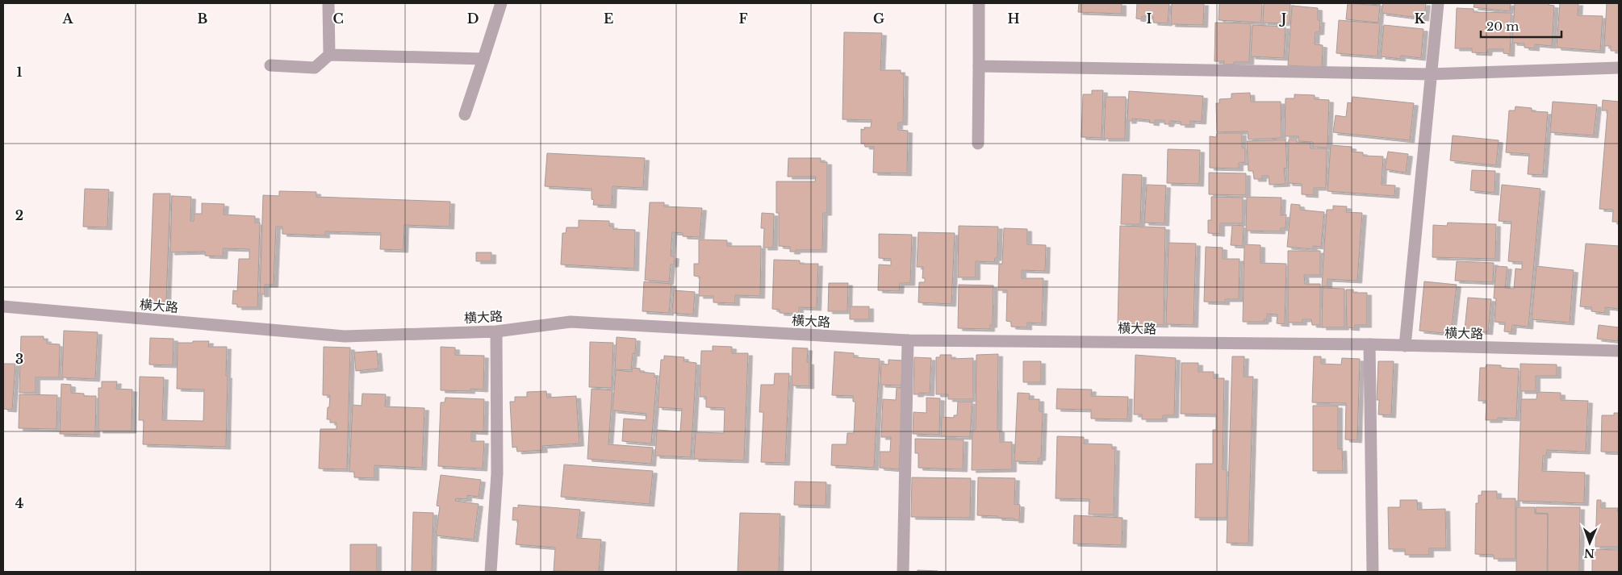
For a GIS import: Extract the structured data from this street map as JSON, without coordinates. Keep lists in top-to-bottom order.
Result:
{
  "streets": {
    "street": ["横大路"]
  },
  "scale_bar": "20 m",
  "north": "bottom",
  "grid": {
    "columns": [
      "A",
      "B",
      "C",
      "D",
      "E",
      "F",
      "G",
      "H",
      "I",
      "J",
      "K"
    ],
    "rows": [
      "1",
      "2",
      "3",
      "4"
    ]
  }
}
